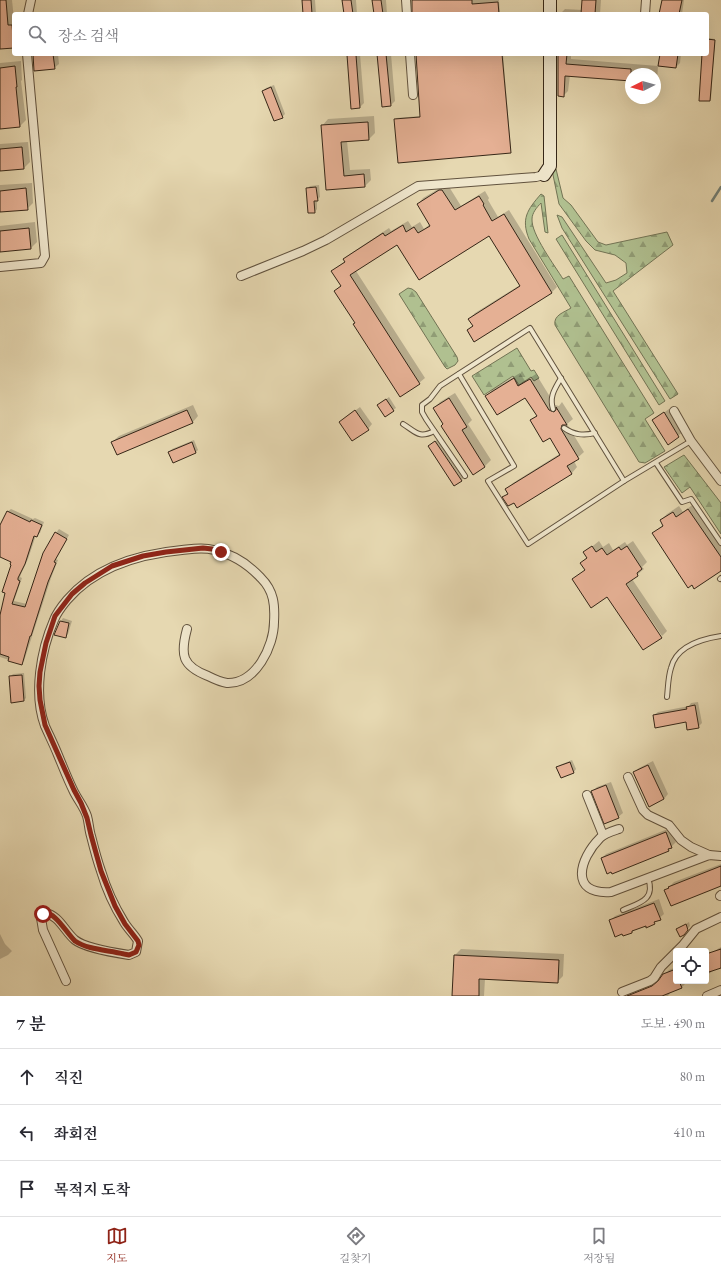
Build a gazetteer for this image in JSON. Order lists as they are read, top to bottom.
{
  "north": "left",
  "page": {
    "search": "장소 검색",
    "heading": ["7 분", "도보 · 490 m"],
    "list": [
      ["직진", "80 m"],
      ["좌회전", "410 m"],
      "목적지 도착"
    ],
    "nav": ["지도", "길찾기", "저장됨"]
  }
}
